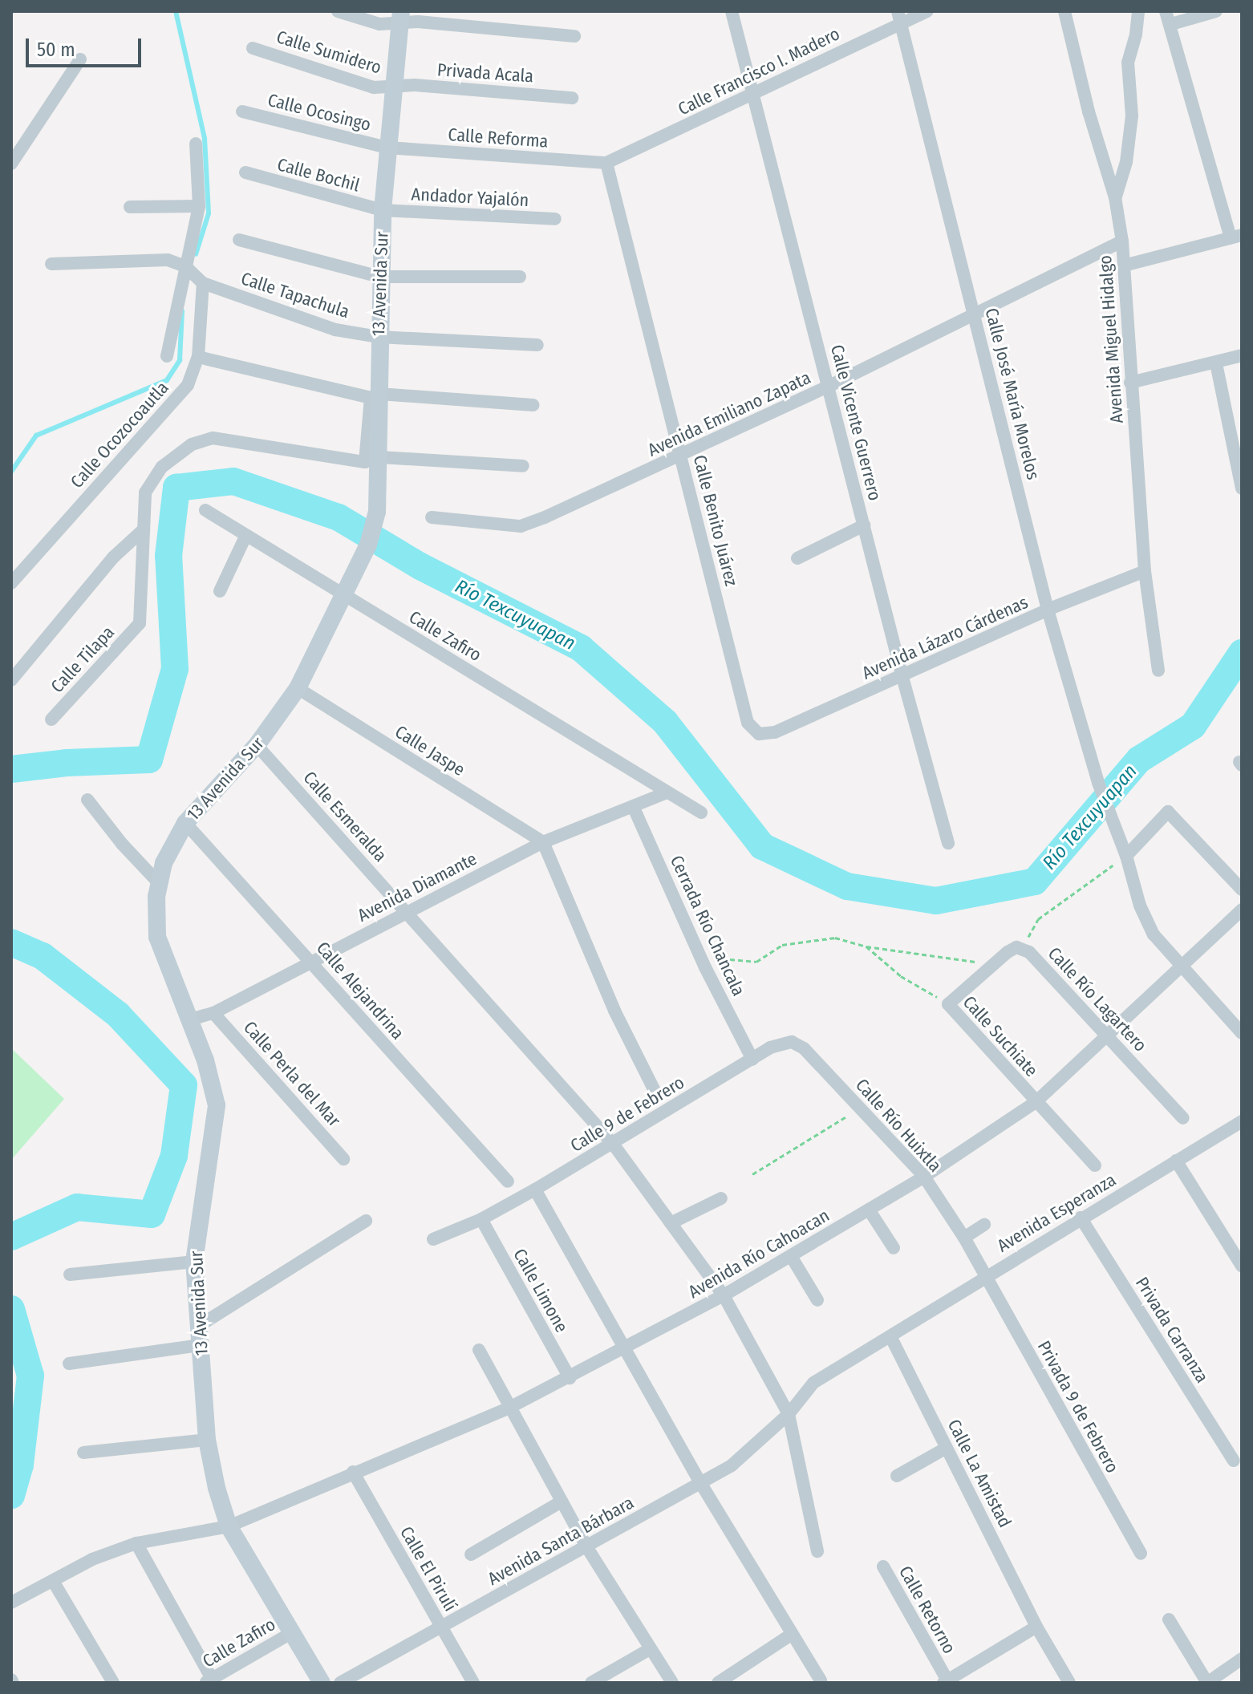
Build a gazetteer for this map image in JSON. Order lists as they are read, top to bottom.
{
  "streets": {
    "street": [
      "Calle Sumidero",
      "Calle Francisco I. Madero",
      "Privada Acala",
      "Calle Ocosingo",
      "Calle Reforma",
      "Calle Bochil",
      "Andador Yajalón",
      "13 Avenida Sur",
      "Calle Tapachula",
      "Avenida Miguel Hidalgo",
      "Calle José María Morelos",
      "Avenida Emiliano Zapata",
      "Calle Vicente Guerrero",
      "Calle Ocozocoautla",
      "Calle Benito Juárez",
      "Calle Zafiro",
      "Avenida Lázaro Cárdenas",
      "Calle Tilapa",
      "Calle Jaspe",
      "Calle Esmeralda",
      "Avenida Diamante",
      "Cerrada Río Chancala",
      "Calle Alejandrina",
      "Calle Río Lagartero",
      "Calle Suchiate",
      "Calle Perla del Mar",
      "Calle 9 de Febrero",
      "Calle Río Huixtla",
      "Avenida Esperanza",
      "Avenida Río Cahoacan",
      "Calle Limone",
      "Privada Carranza",
      "Privada 9 de Febrero",
      "Calle La Amistad",
      "Avenida Santa Bárbara",
      "Calle El Pirulí",
      "Calle Retorno"
    ]
  },
  "crossings": [
    ["Calle Sumidero", "Privada Acala"],
    ["Calle Sumidero", "13 Avenida Sur"],
    ["Calle Francisco I. Madero", "Calle Reforma"],
    ["Calle Francisco I. Madero", "Calle José María Morelos"],
    ["Calle Francisco I. Madero", "Calle Vicente Guerrero"],
    ["Calle Francisco I. Madero", "Calle Benito Juárez"],
    ["Privada Acala", "13 Avenida Sur"],
    ["Calle Ocosingo", "Calle Reforma"],
    ["Calle Ocosingo", "13 Avenida Sur"],
    ["Calle Reforma", "13 Avenida Sur"],
    ["Calle Reforma", "Calle Benito Juárez"],
    ["Calle Bochil", "Andador Yajalón"],
    ["Calle Bochil", "13 Avenida Sur"],
    ["Andador Yajalón", "13 Avenida Sur"],
    ["13 Avenida Sur", "Calle Tapachula"],
    ["13 Avenida Sur", "Calle Zafiro"],
    ["13 Avenida Sur", "Calle Jaspe"],
    ["13 Avenida Sur", "Calle Esmeralda"],
    ["13 Avenida Sur", "Avenida Diamante"],
    ["13 Avenida Sur", "Calle Alejandrina"],
    ["13 Avenida Sur", "Avenida Río Cahoacan"],
    ["Calle Tapachula", "Calle Ocozocoautla"],
    ["Avenida Miguel Hidalgo", "Avenida Emiliano Zapata"],
    ["Avenida Miguel Hidalgo", "Avenida Lázaro Cárdenas"],
    ["Calle José María Morelos", "Avenida Emiliano Zapata"],
    ["Calle José María Morelos", "Avenida Lázaro Cárdenas"],
    ["Calle José María Morelos", "Avenida Río Cahoacan"],
    ["Avenida Emiliano Zapata", "Calle Vicente Guerrero"],
    ["Avenida Emiliano Zapata", "Calle Benito Juárez"],
    ["Calle Vicente Guerrero", "Avenida Lázaro Cárdenas"],
    ["Calle Benito Juárez", "Avenida Lázaro Cárdenas"],
    ["Calle Zafiro", "Avenida Diamante"],
    ["Calle Jaspe", "Avenida Diamante"],
    ["Calle Esmeralda", "Avenida Diamante"],
    ["Calle Esmeralda", "Calle 9 de Febrero"],
    ["Calle Esmeralda", "Avenida Esperanza"],
    ["Calle Esmeralda", "Avenida Río Cahoacan"],
    ["Calle Esmeralda", "Avenida Santa Bárbara"],
    ["Avenida Diamante", "Cerrada Río Chancala"],
    ["Avenida Diamante", "Calle Alejandrina"],
    ["Avenida Diamante", "Calle Perla del Mar"],
    ["Cerrada Río Chancala", "Calle 9 de Febrero"],
    ["Calle Río Lagartero", "Avenida Río Cahoacan"],
    ["Calle Suchiate", "Avenida Río Cahoacan"],
    ["Calle 9 de Febrero", "Calle Río Huixtla"],
    ["Calle 9 de Febrero", "Calle Limone"],
    ["Calle Río Huixtla", "Avenida Esperanza"],
    ["Calle Río Huixtla", "Avenida Río Cahoacan"],
    ["Calle Río Huixtla", "Privada 9 de Febrero"],
    ["Avenida Esperanza", "Privada Carranza"],
    ["Avenida Esperanza", "Privada 9 de Febrero"],
    ["Avenida Esperanza", "Calle La Amistad"],
    ["Avenida Esperanza", "Avenida Santa Bárbara"],
    ["Avenida Río Cahoacan", "Calle Limone"],
    ["Avenida Río Cahoacan", "Calle El Pirulí"],
    ["Calle La Amistad", "Calle Retorno"],
    ["Avenida Santa Bárbara", "Calle El Pirulí"]
  ],
  "water": ["Río Texcuyuapan"],
  "scale_bar": "50 m"
}
